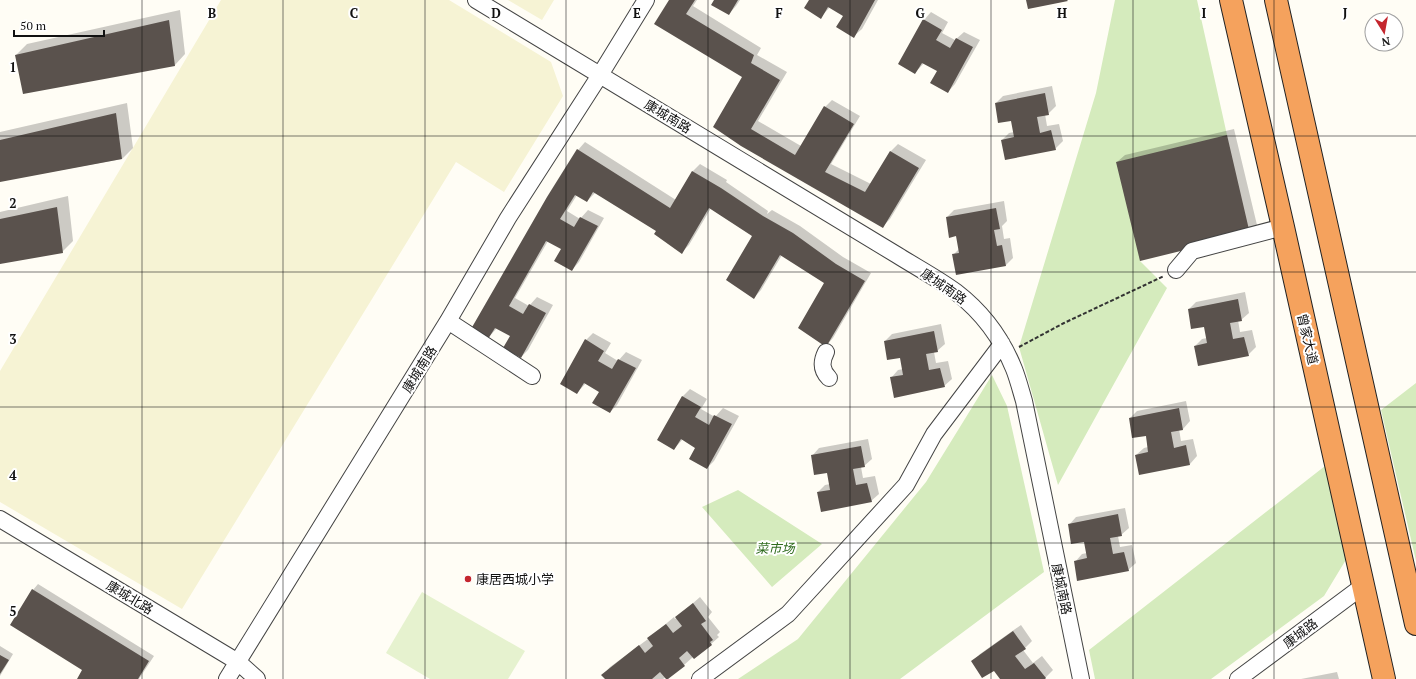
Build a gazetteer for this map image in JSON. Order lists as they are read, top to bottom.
{
  "streets": {
    "highway": ["曾家大道"],
    "street": ["康城南路", "康城北路", "康城路"]
  },
  "crossings": [
    ["康城南路", "康城北路"],
    ["曾家大道", "康城路"]
  ],
  "parks": ["菜市场"],
  "places": ["康居西城小学"],
  "scale_bar": "50 m",
  "north": "bottom",
  "grid": {
    "columns": [
      "B",
      "C",
      "D",
      "E",
      "F",
      "G",
      "H",
      "I",
      "J"
    ],
    "rows": [
      "1",
      "2",
      "3",
      "4",
      "5"
    ]
  }
}
